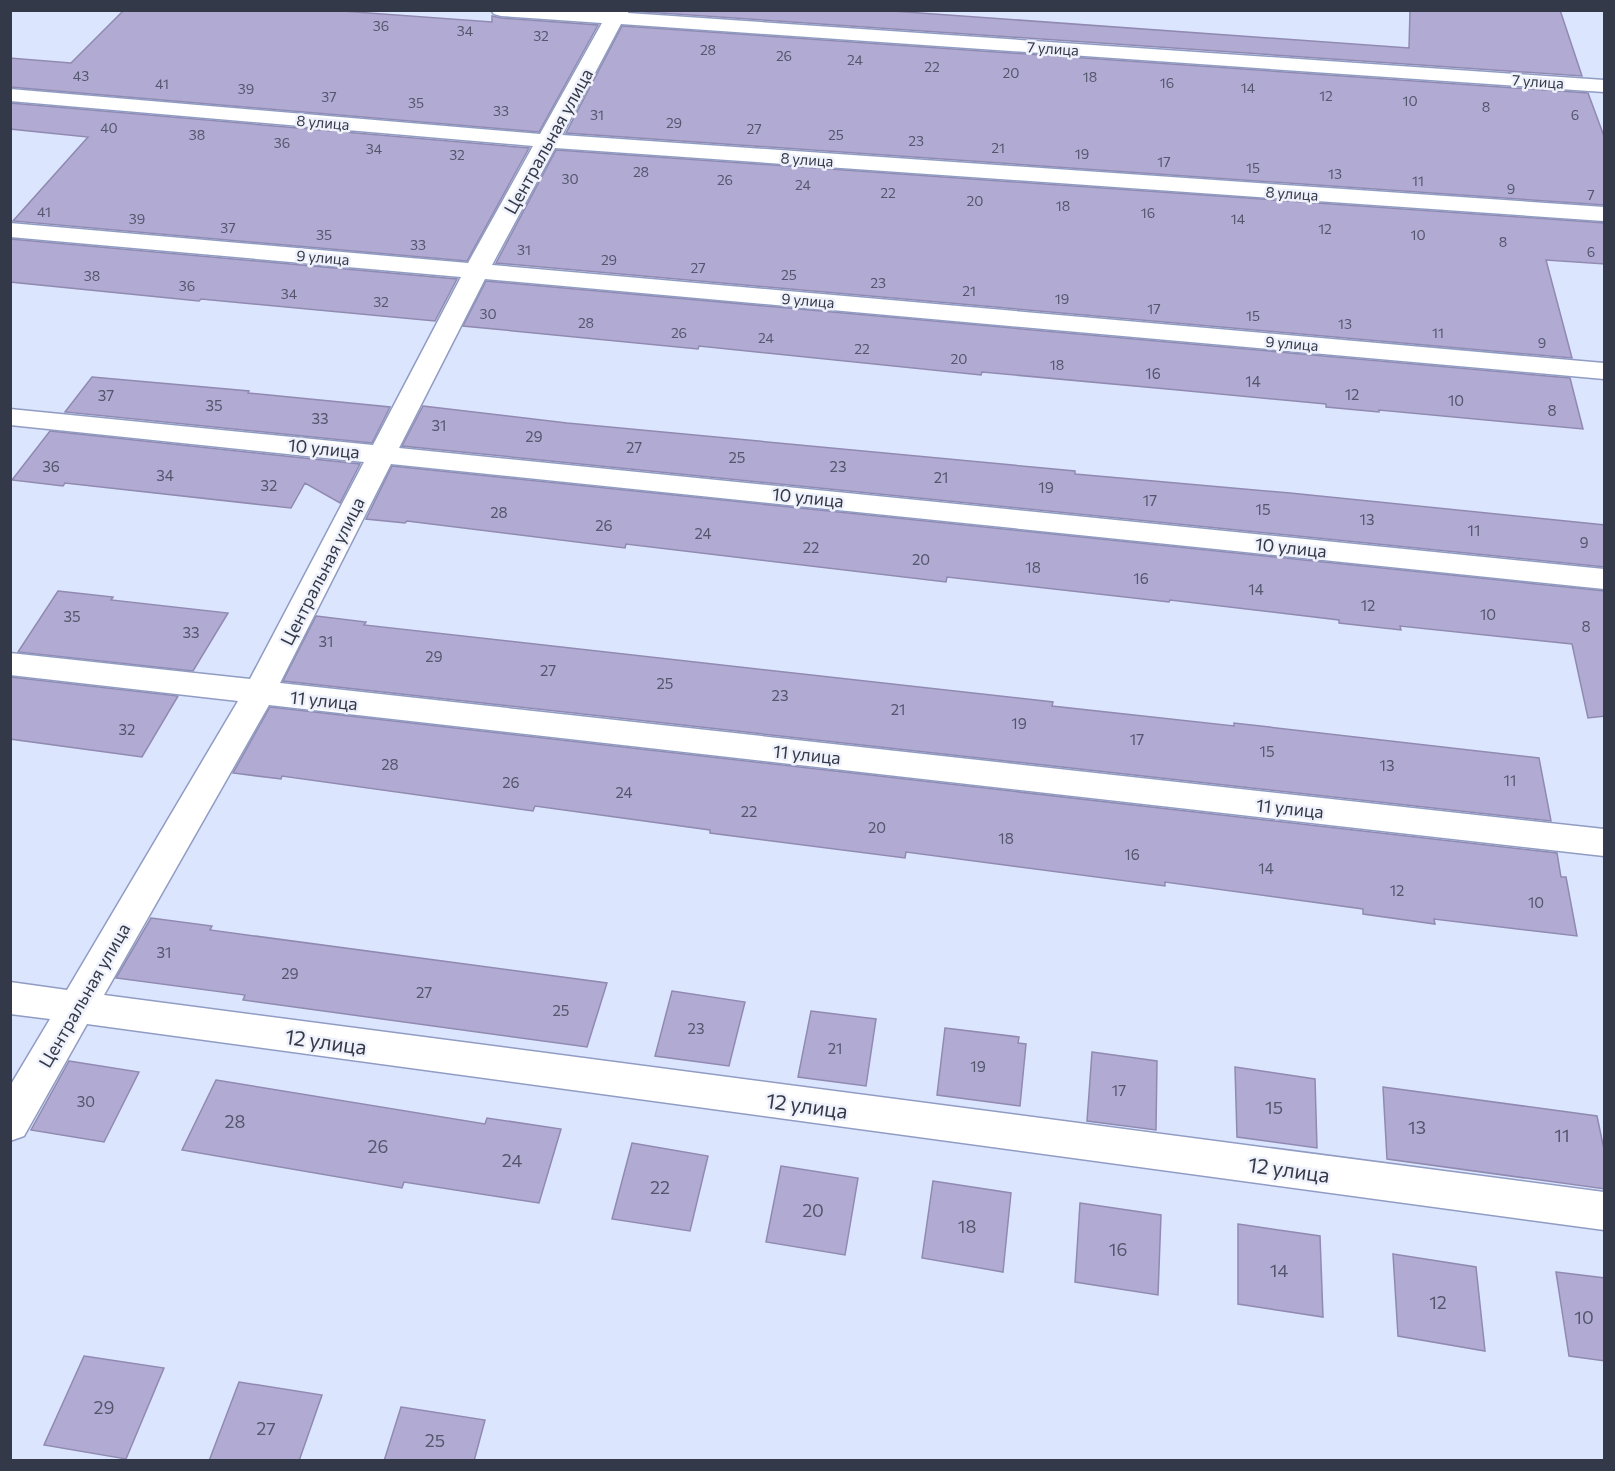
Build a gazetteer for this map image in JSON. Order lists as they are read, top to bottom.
{
  "streets": {
    "street": [
      "7 улица",
      "8 улица",
      "Центральная улица",
      "9 улица",
      "10 улица",
      "11 улица",
      "12 улица"
    ]
  },
  "crossings": [
    ["7 улица", "Центральная улица"],
    ["8 улица", "Центральная улица"],
    ["Центральная улица", "9 улица"],
    ["Центральная улица", "10 улица"],
    ["Центральная улица", "11 улица"],
    ["Центральная улица", "12 улица"]
  ],
  "house_numbers": [
    "36",
    "34",
    "32",
    "28",
    "26",
    "24",
    "22",
    "20",
    "43",
    "18",
    "16",
    "41",
    "14",
    "39",
    "12",
    "37",
    "10",
    "35",
    "8",
    "33",
    "31",
    "6",
    "29",
    "40",
    "27",
    "38",
    "25",
    "23",
    "36",
    "21",
    "34",
    "19",
    "32",
    "17",
    "15",
    "28",
    "13",
    "30",
    "26",
    "11",
    "24",
    "9",
    "22",
    "7",
    "20",
    "18",
    "41",
    "16",
    "39",
    "14",
    "37",
    "12",
    "35",
    "10",
    "8",
    "33",
    "31",
    "6",
    "29",
    "27",
    "25",
    "38",
    "23",
    "36",
    "21",
    "34",
    "19",
    "32",
    "17",
    "30",
    "15",
    "28",
    "13",
    "26",
    "11",
    "24",
    "9",
    "22",
    "20",
    "18",
    "16",
    "14",
    "12",
    "37",
    "10",
    "35",
    "8",
    "33",
    "31",
    "29",
    "27",
    "25",
    "36",
    "23",
    "34",
    "21",
    "32",
    "19",
    "17",
    "15",
    "28",
    "13",
    "26",
    "11",
    "24",
    "9",
    "22",
    "20",
    "18",
    "16",
    "14",
    "12",
    "10",
    "35",
    "8",
    "33",
    "31",
    "29",
    "27",
    "25",
    "23",
    "21",
    "19",
    "32",
    "17",
    "15",
    "28",
    "13",
    "11",
    "26",
    "24",
    "22",
    "20",
    "18",
    "16",
    "14",
    "12",
    "10",
    "31",
    "29",
    "27",
    "25",
    "23",
    "21",
    "19",
    "17",
    "30",
    "15",
    "28",
    "13",
    "11",
    "26",
    "24",
    "22",
    "20",
    "18",
    "16",
    "14",
    "12",
    "10",
    "29",
    "27",
    "25"
  ]
}
